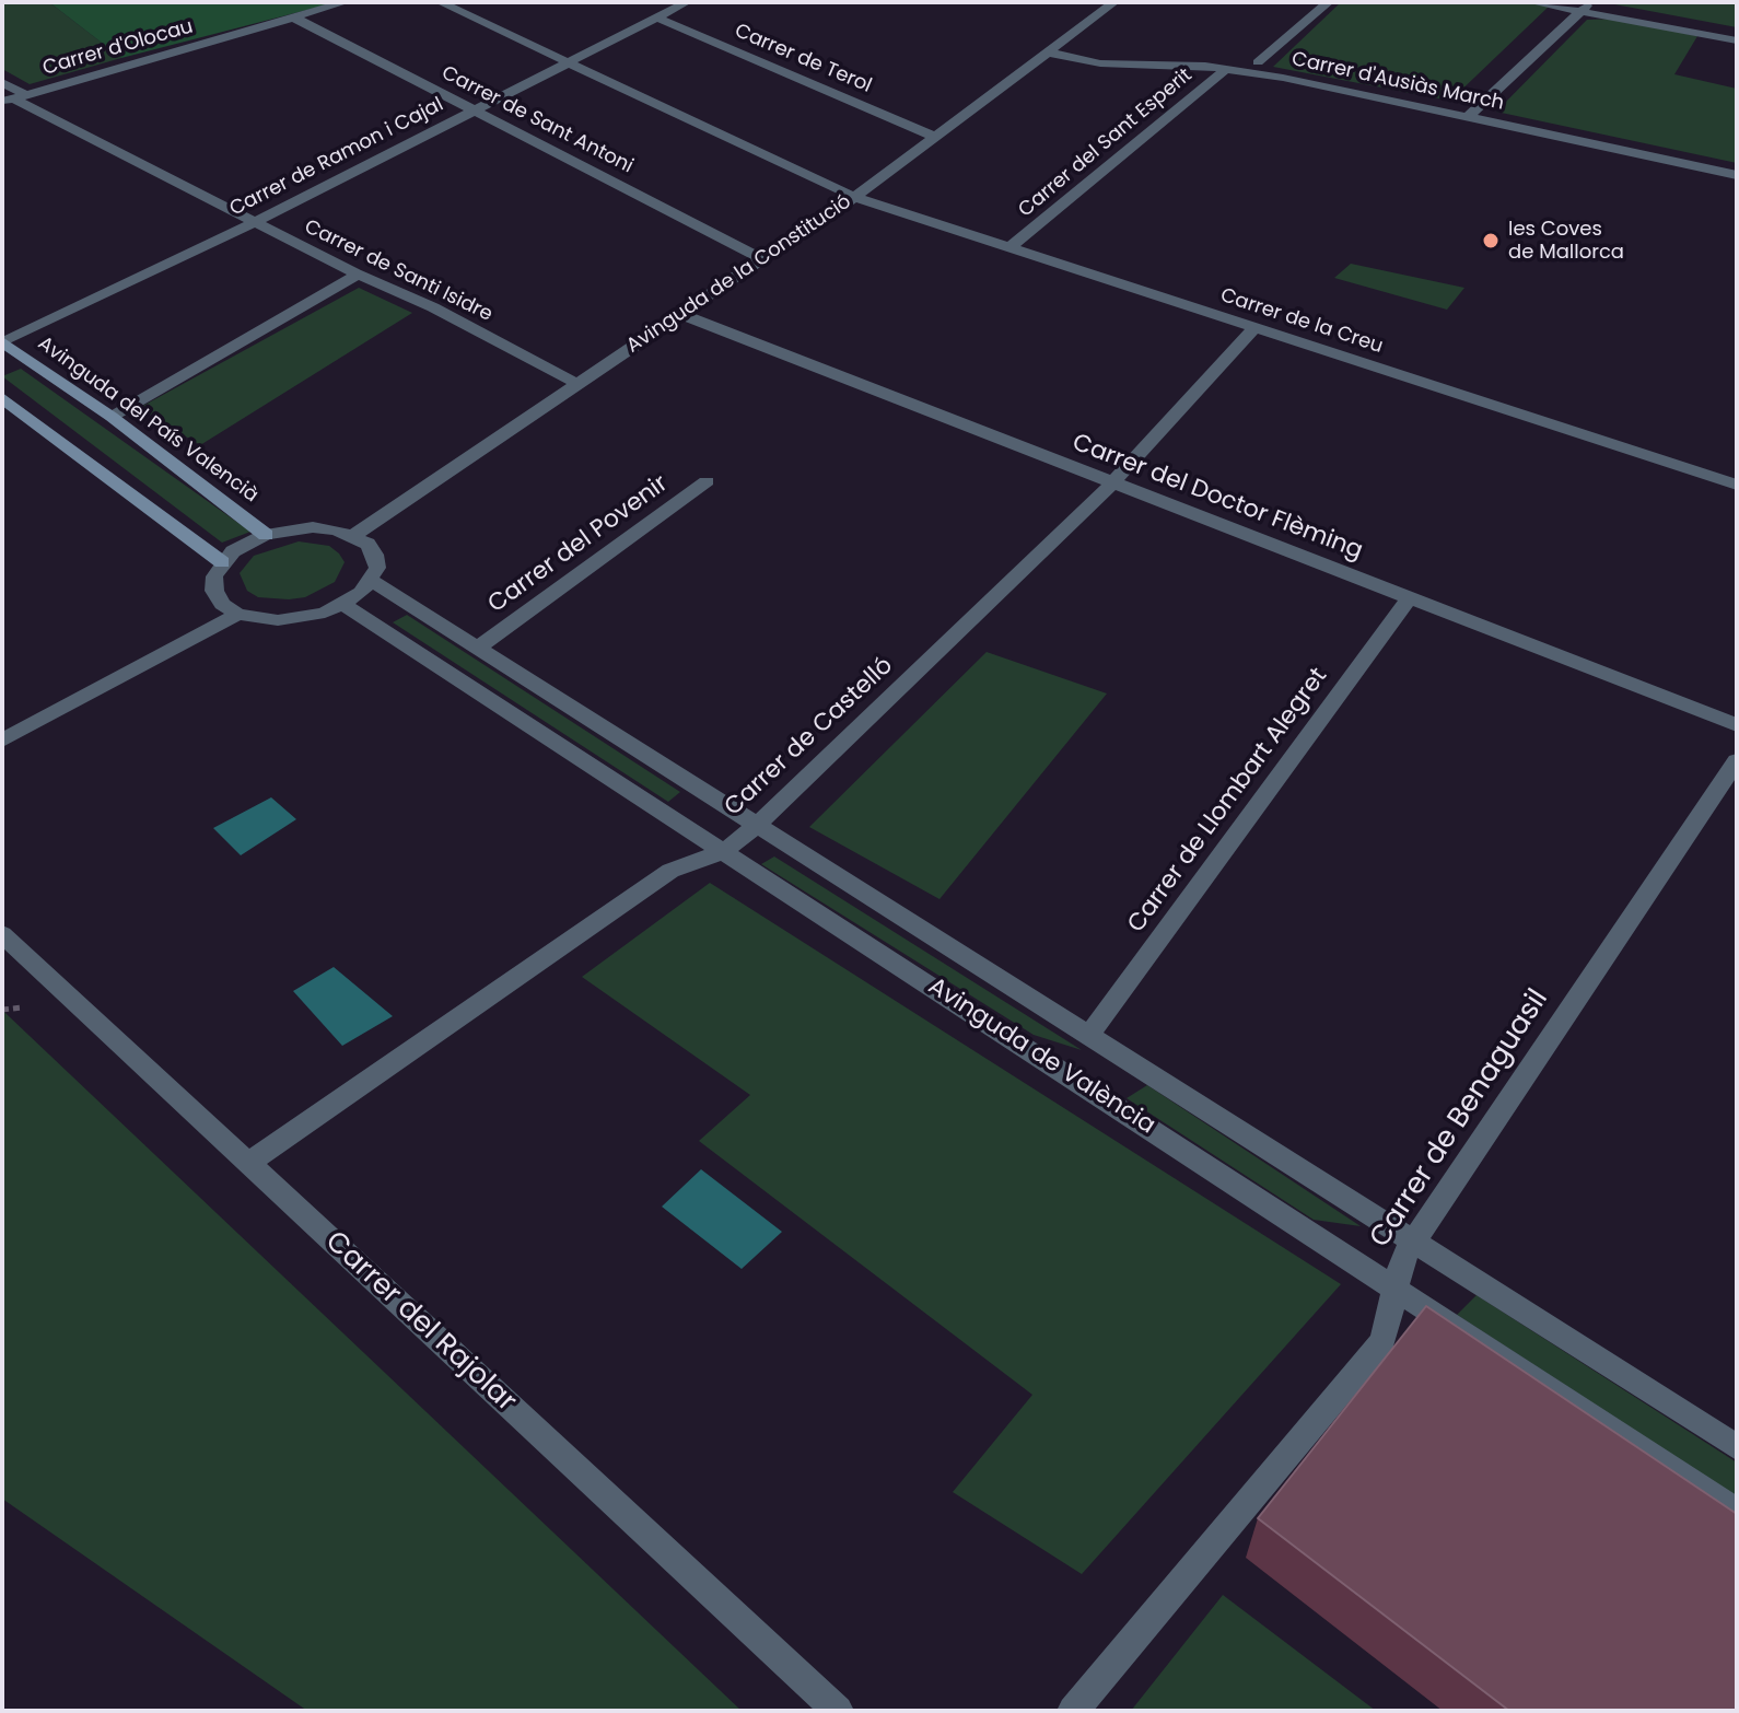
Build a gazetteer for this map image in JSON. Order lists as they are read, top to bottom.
{
  "streets": {
    "street": [
      "Carrer d'Olocau",
      "Carrer de Terol",
      "Carrer d'Ausiàs March",
      "Carrer de Sant Antoni",
      "Carrer del Sant Esperit",
      "Carrer de Ramon i Cajal",
      "Carrer de Santi Isidre",
      "Avinguda de la Constitució",
      "Carrer de la Creu",
      "Avinguda del País Valencià",
      "Carrer del Doctor Flèming",
      "Carrer del Povenir",
      "Carrer de Castelló",
      "Carrer de Llombart Alegret",
      "Avinguda de València",
      "Carrer de Benaguasil",
      "Carrer del Rajolar"
    ]
  },
  "crossings": [
    ["Carrer d'Olocau", "Carrer de Sant Antoni"],
    ["Carrer d'Olocau", "Carrer de Santi Isidre"],
    ["Carrer de Terol", "Carrer de Ramon i Cajal"],
    ["Carrer de Terol", "Avinguda de la Constitució"],
    ["Carrer d'Ausiàs March", "Carrer del Sant Esperit"],
    ["Carrer d'Ausiàs March", "Avinguda de la Constitució"],
    ["Carrer de Sant Antoni", "Carrer de Ramon i Cajal"],
    ["Carrer de Sant Antoni", "Avinguda de la Constitució"],
    ["Carrer del Sant Esperit", "Carrer de la Creu"],
    ["Carrer de Ramon i Cajal", "Carrer de Santi Isidre"],
    ["Carrer de Ramon i Cajal", "Carrer de la Creu"],
    ["Carrer de Ramon i Cajal", "Avinguda del País Valencià"],
    ["Carrer de Santi Isidre", "Avinguda de la Constitució"],
    ["Avinguda de la Constitució", "Carrer de la Creu"],
    ["Avinguda de la Constitució", "Carrer del Doctor Flèming"],
    ["Carrer de la Creu", "Carrer de Castelló"],
    ["Carrer del Doctor Flèming", "Carrer de Castelló"],
    ["Carrer del Doctor Flèming", "Carrer de Llombart Alegret"],
    ["Carrer del Povenir", "Avinguda de València"],
    ["Carrer de Castelló", "Avinguda de València"],
    ["Carrer de Castelló", "Carrer del Rajolar"],
    ["Carrer de Llombart Alegret", "Avinguda de València"],
    ["Avinguda de València", "Carrer de Benaguasil"]
  ],
  "places": ["les Coves de Mallorca"]
}
